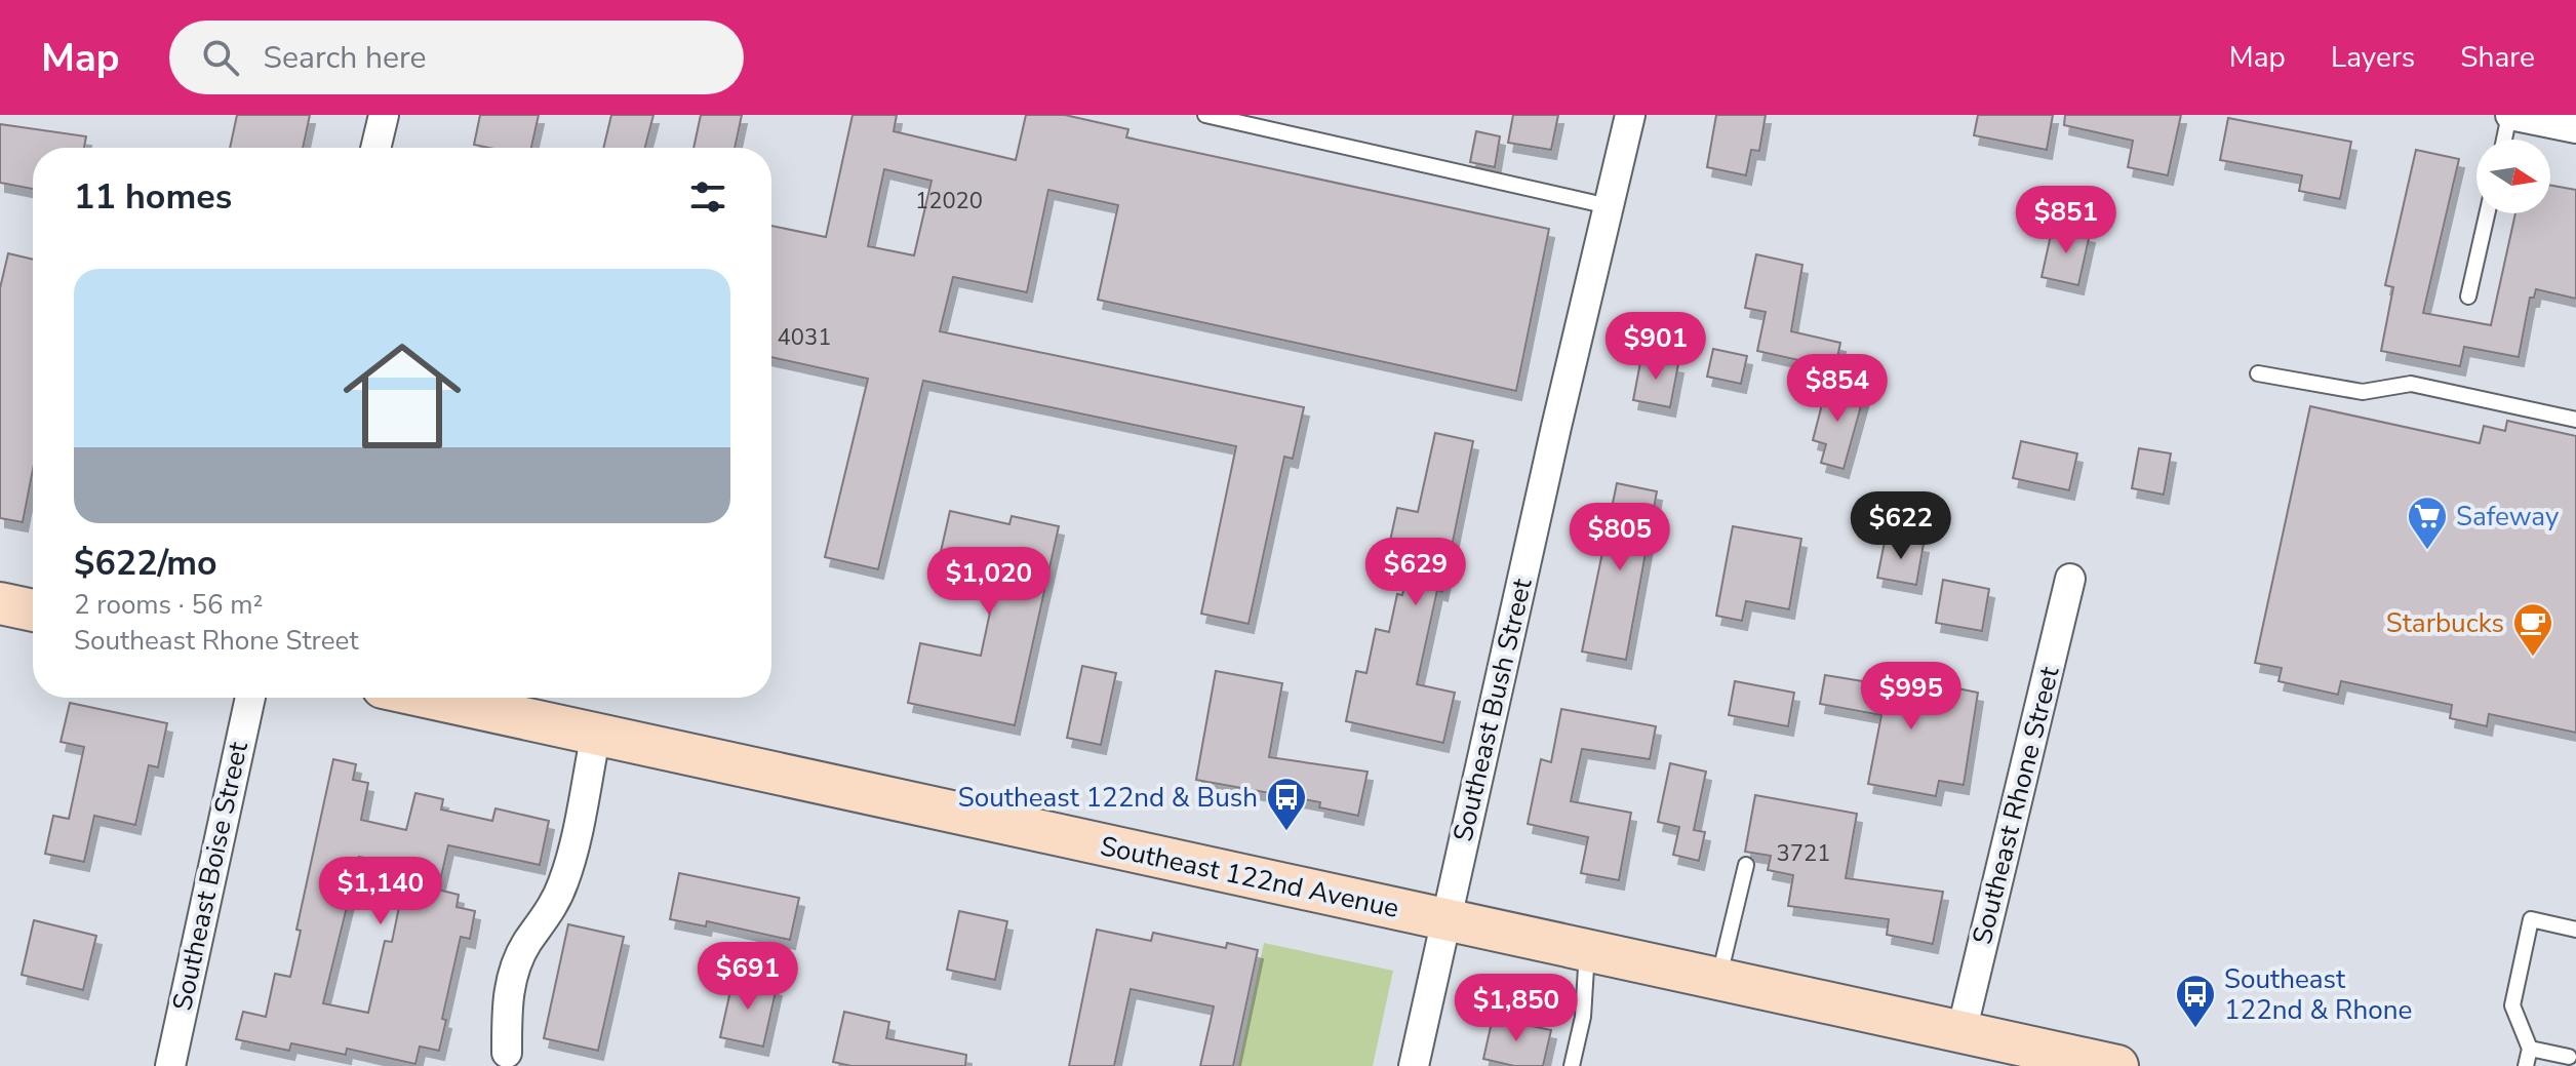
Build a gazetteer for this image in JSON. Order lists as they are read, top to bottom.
{
  "streets": {
    "main road": ["Southeast 122nd Avenue"],
    "street": ["Southeast Bush Street", "Southeast Rhone Street", "Southeast Boise Street"]
  },
  "crossings": [
    ["Southeast Bush Street", "Southeast 122nd Avenue"],
    ["Southeast Rhone Street", "Southeast 122nd Avenue"]
  ],
  "places": {
    "supermarket": ["Safeway"],
    "cafe": ["Starbucks"],
    "bus stop": ["Southeast 122nd & Bush", "Southeast 122nd & Rhone"]
  },
  "house_numbers": ["12020", "4031", "3721"],
  "north": "right",
  "page": {
    "header": "Map",
    "search": "Search here",
    "nav": ["Map", "Layers", "Share"],
    "heading": "11 homes",
    "price": [
      "$851",
      "$901",
      "$854",
      "$622",
      "$805",
      "$629",
      "$1,020",
      "$995",
      "$1,140",
      "$691",
      "$1,850"
    ],
    "list": [
      {
        "name": "$622/mo",
        "note": "2 rooms · 56 m² · Southeast Rhone Street"
      }
    ]
  }
}
